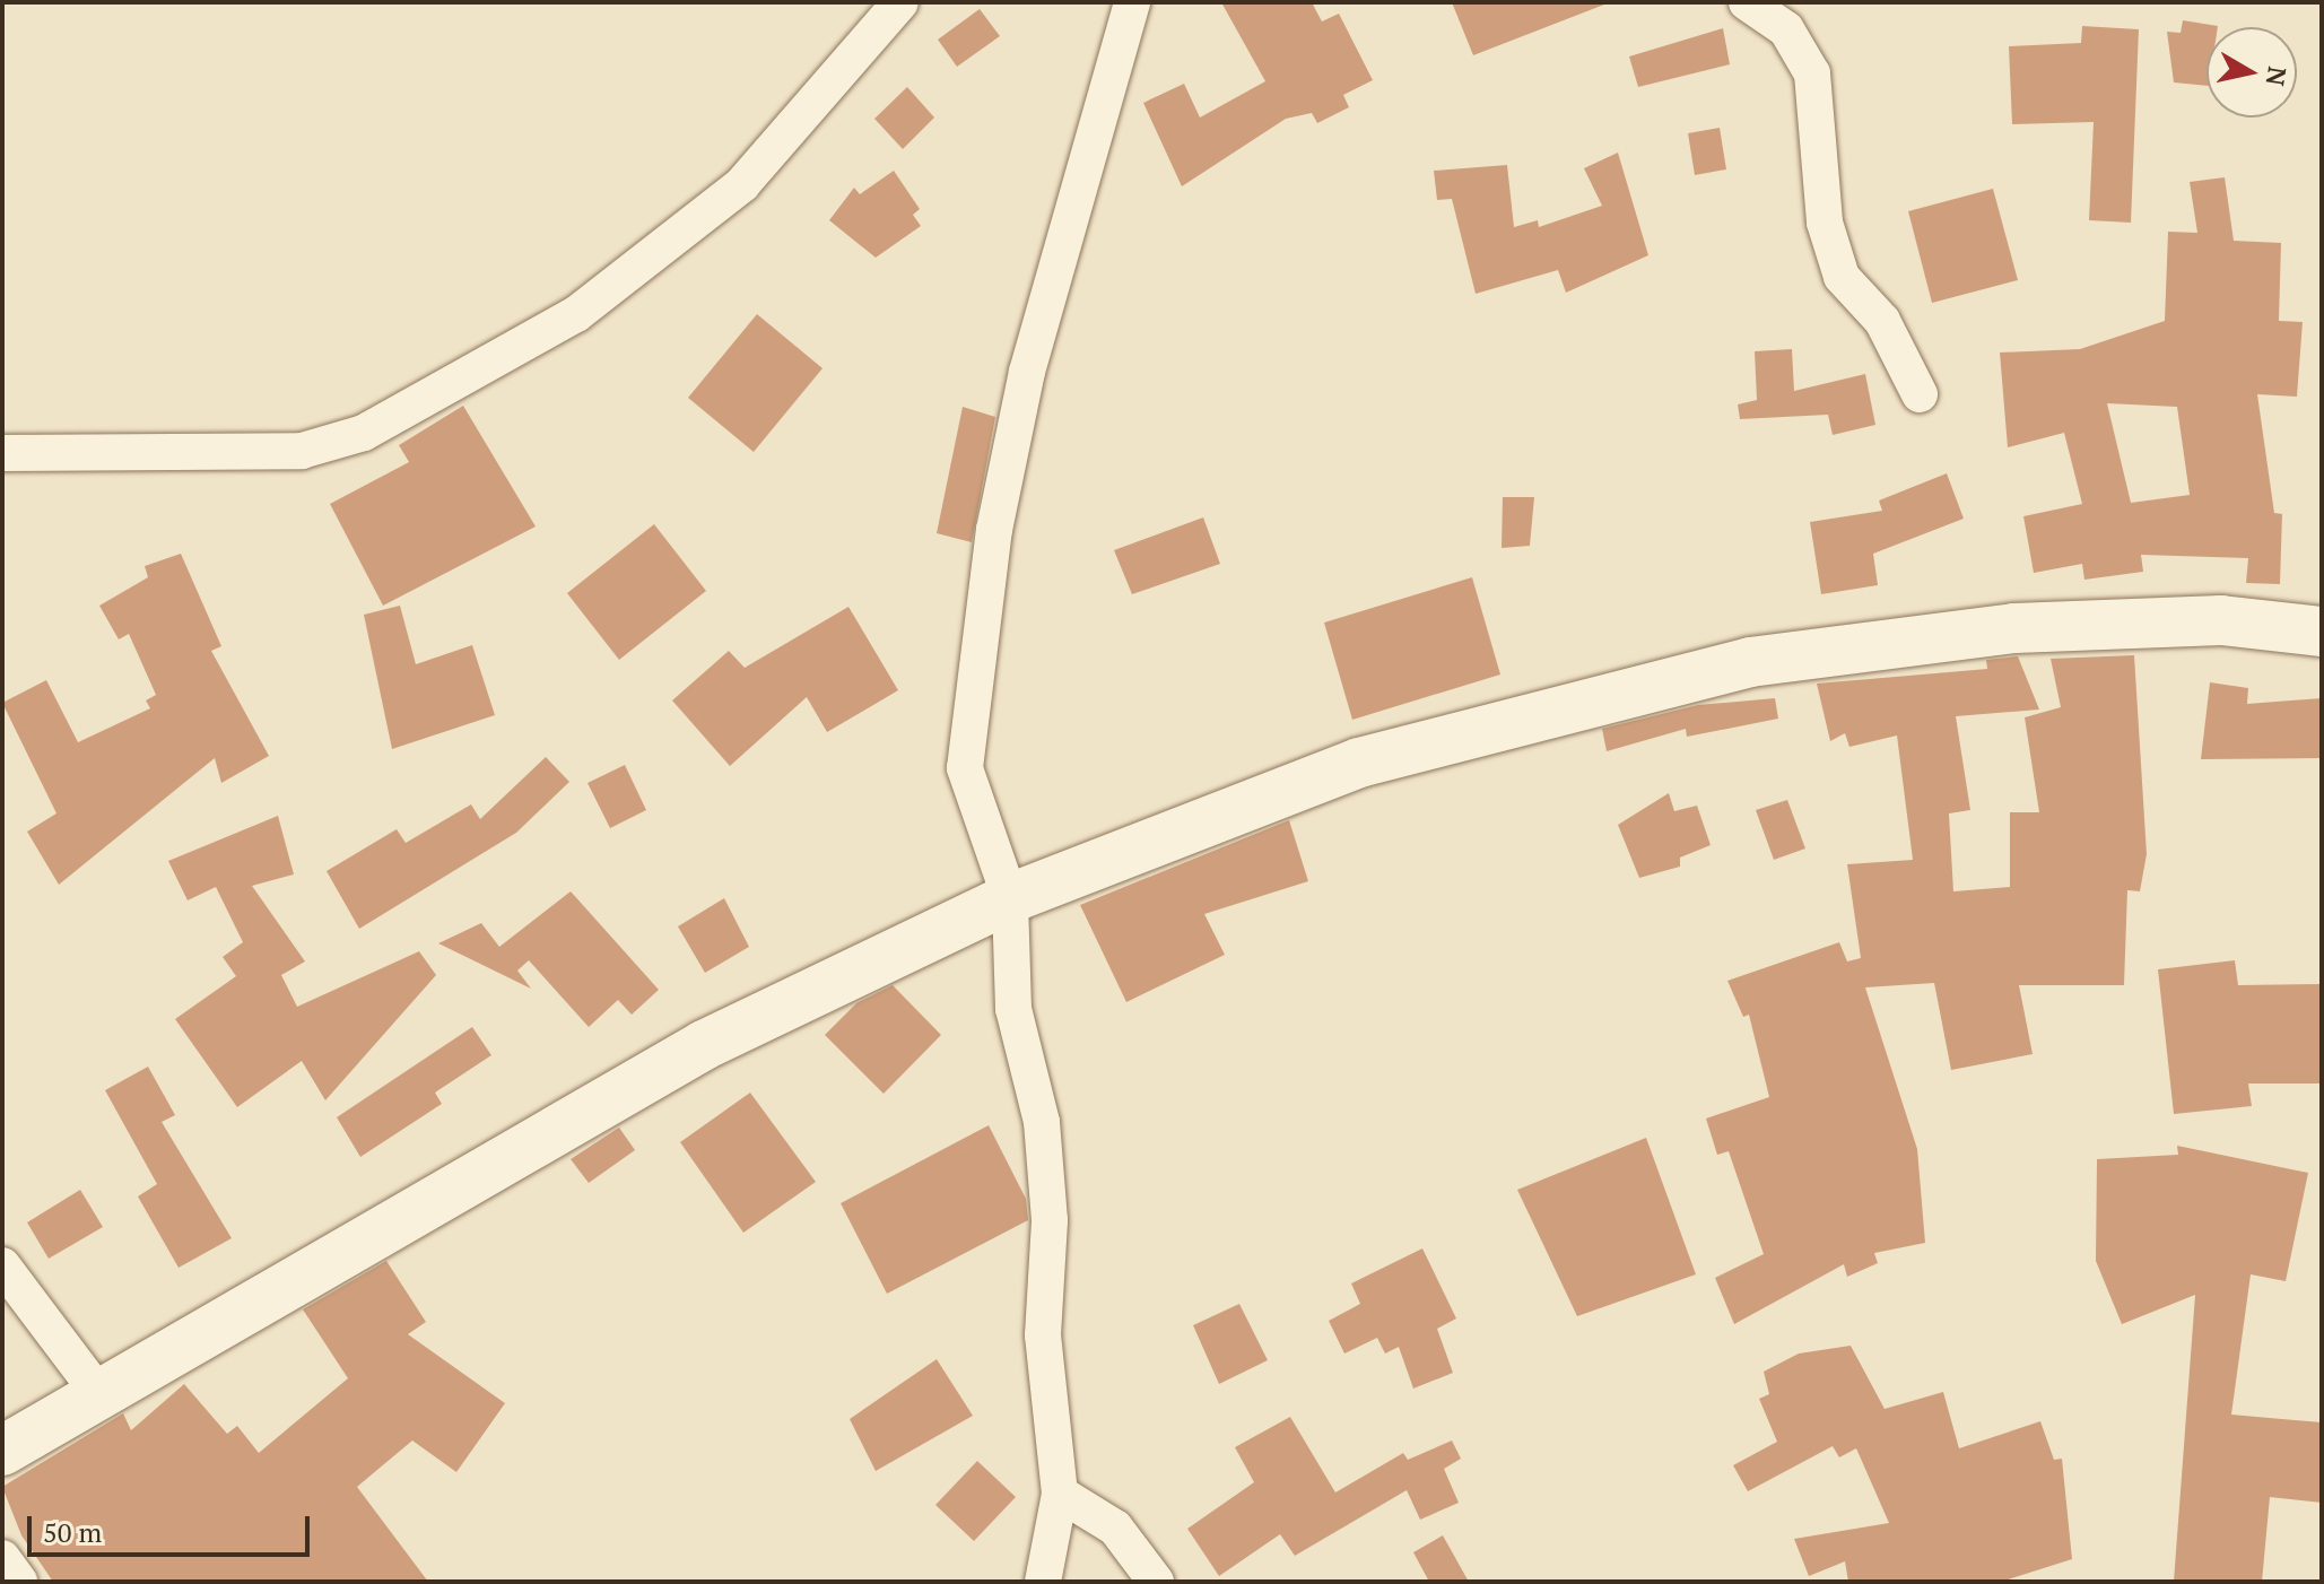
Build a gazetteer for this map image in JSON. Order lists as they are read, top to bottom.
{
  "scale_bar": "50 m",
  "north": "right"
}
